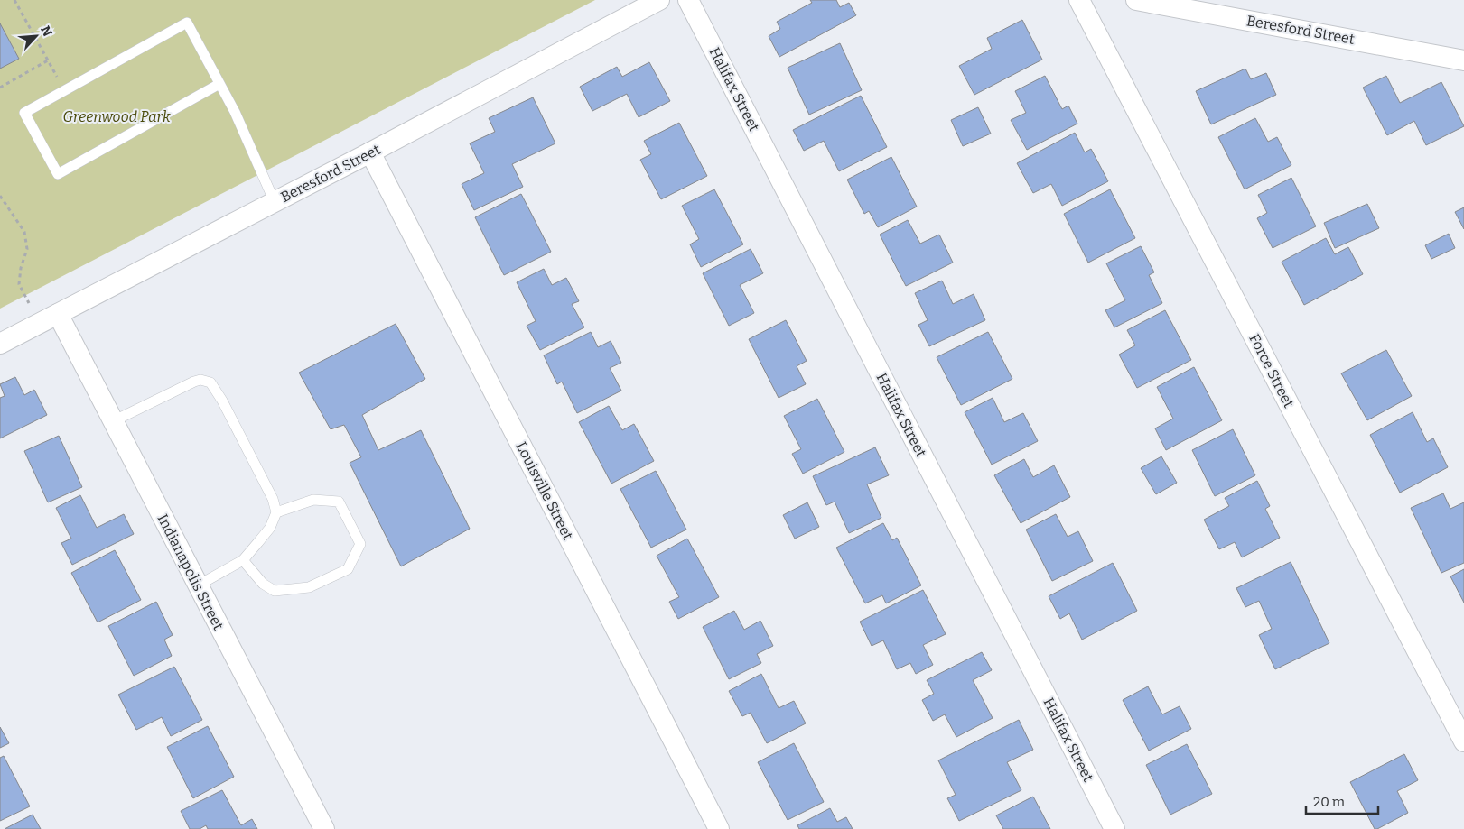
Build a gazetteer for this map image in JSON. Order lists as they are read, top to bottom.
{
  "streets": {
    "street": [
      "Beresford Street",
      "Halifax Street",
      "Force Street",
      "Louisville Street",
      "Indianapolis Street"
    ]
  },
  "crossings": [
    ["Beresford Street", "Louisville Street"],
    ["Beresford Street", "Indianapolis Street"]
  ],
  "parks": ["Greenwood Park"],
  "scale_bar": "20 m",
  "north": "top right"
}
